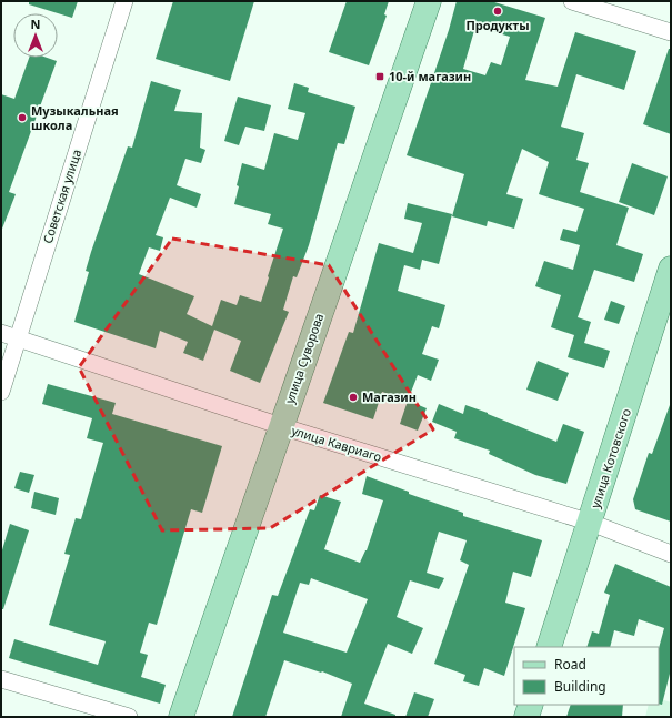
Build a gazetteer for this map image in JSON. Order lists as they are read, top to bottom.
{
  "streets": {
    "main road": ["улица Суворова", "улица Котовского"],
    "street": ["Советская улица", "улица Кавриаго"]
  },
  "crossings": [
    ["Советская улица", "улица Кавриаго"],
    ["улица Суворова", "улица Кавриаго"],
    ["улица Кавриаго", "улица Котовского"]
  ],
  "places": {
    "other": ["Продукты", "Музыкальная школа", "Магазин"],
    "transit": ["10-й магазин"]
  },
  "legend": ["Road", "Building"],
  "north": "top"
}
